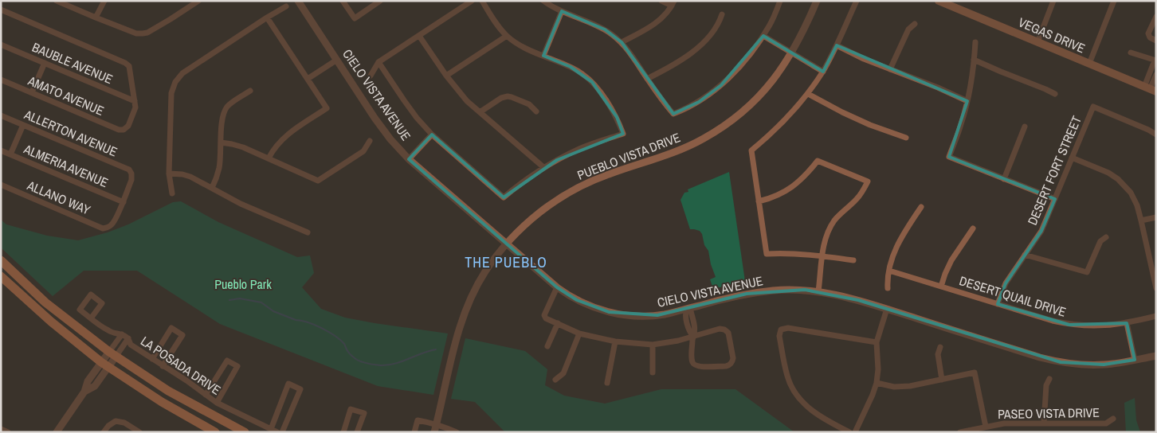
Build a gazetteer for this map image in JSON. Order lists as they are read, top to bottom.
{
  "streets": {
    "main road": ["VEGAS DRIVE"],
    "street": [
      "BAUBLE AVENUE",
      "CIELO VISTA AVENUE",
      "AMATO AVENUE",
      "ALLERTON AVENUE",
      "PUEBLO VISTA DRIVE",
      "ALMERIA AVENUE",
      "DESERT FORT STREET",
      "ALLANO WAY",
      "DESERT QUAIL DRIVE",
      "LA POSADA DRIVE",
      "PASEO VISTA DRIVE"
    ]
  },
  "crossings": [
    ["BAUBLE AVENUE", "AMATO AVENUE"],
    ["CIELO VISTA AVENUE", "PUEBLO VISTA DRIVE"],
    ["ALLERTON AVENUE", "ALMERIA AVENUE"],
    ["ALLERTON AVENUE", "ALLANO WAY"],
    ["ALMERIA AVENUE", "ALLANO WAY"],
    ["DESERT FORT STREET", "DESERT QUAIL DRIVE"]
  ],
  "districts": ["THE PUEBLO"],
  "parks": ["Pueblo Park"]
}
